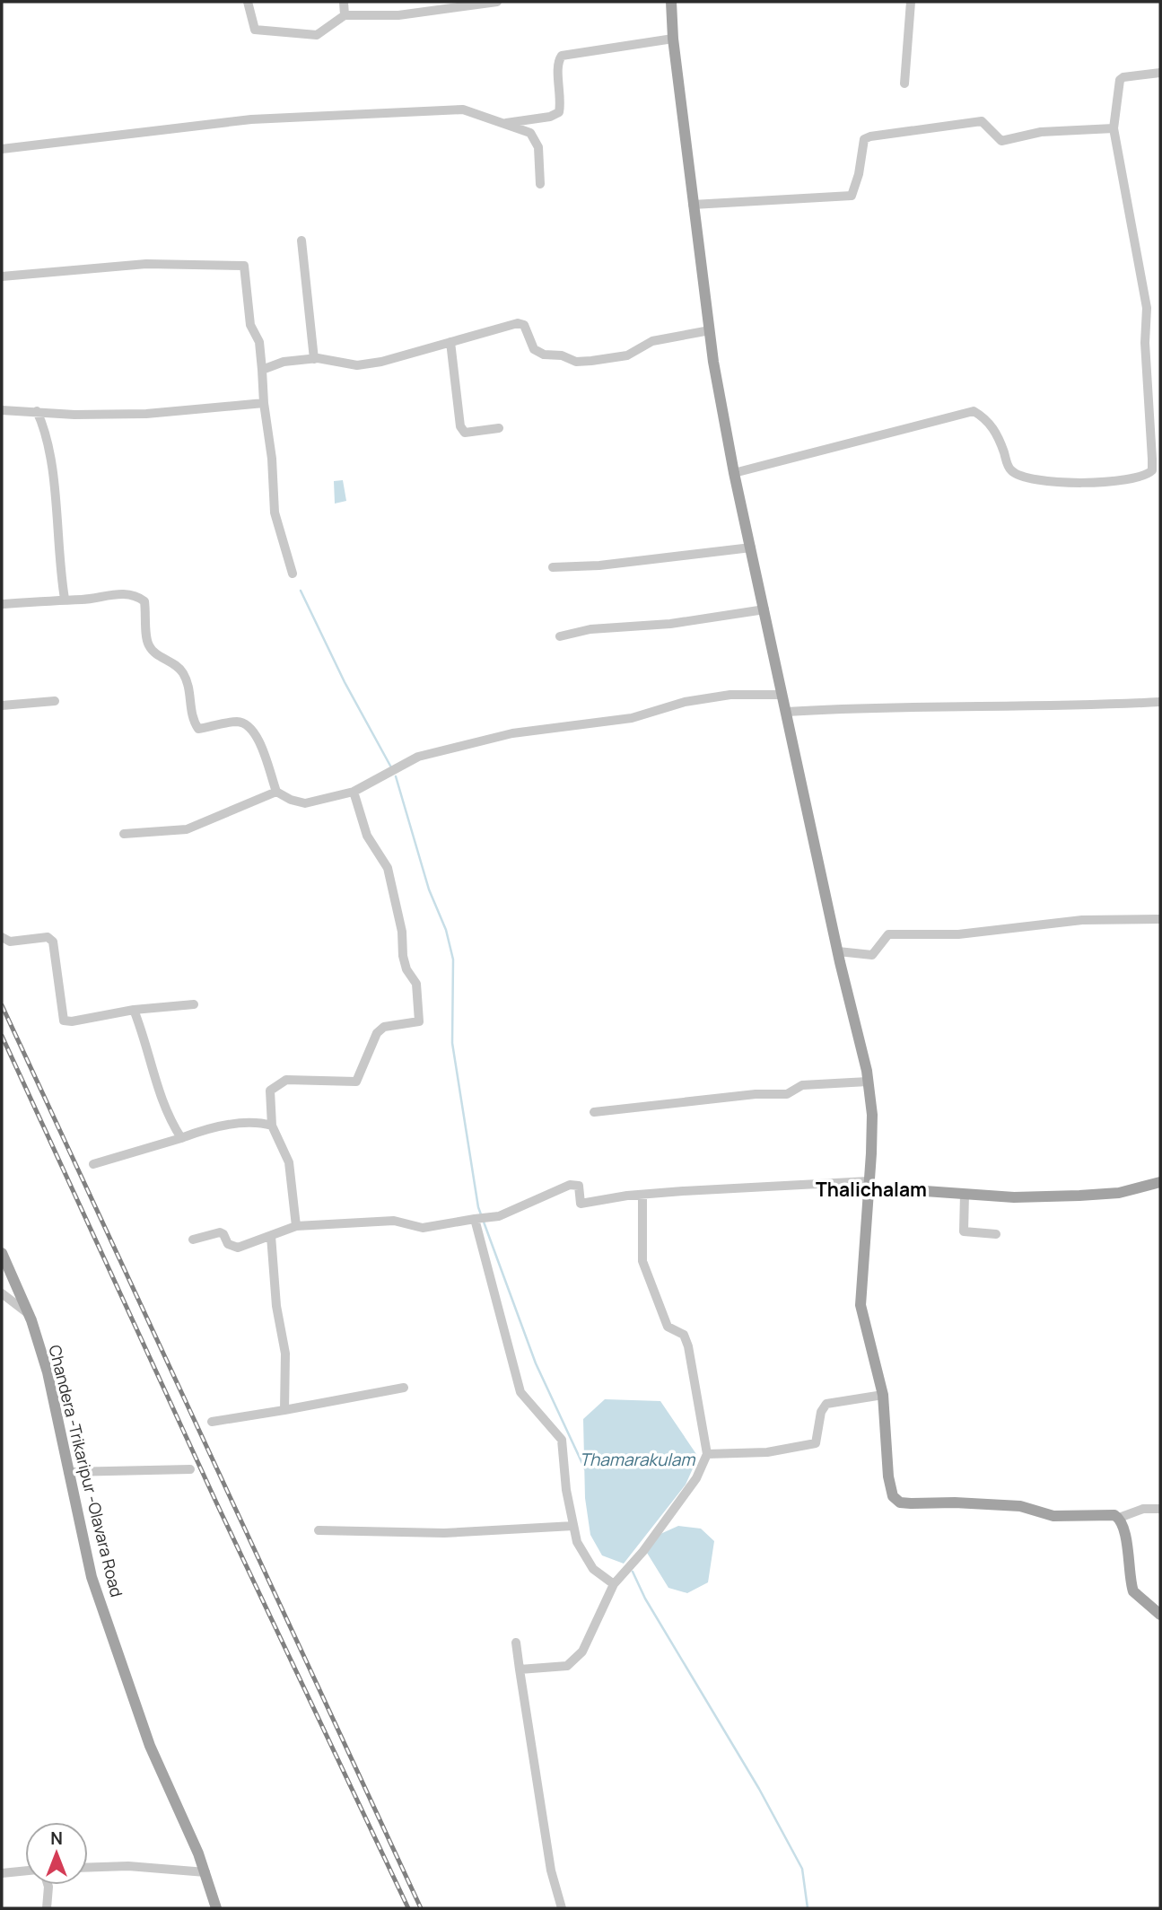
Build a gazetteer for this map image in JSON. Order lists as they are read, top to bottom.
{
  "streets": {
    "main road": ["Chandera -Trikaripur -Olavara Road"]
  },
  "districts": ["Thalichalam"],
  "water": ["Thamarakulam"],
  "north": "top"
}
